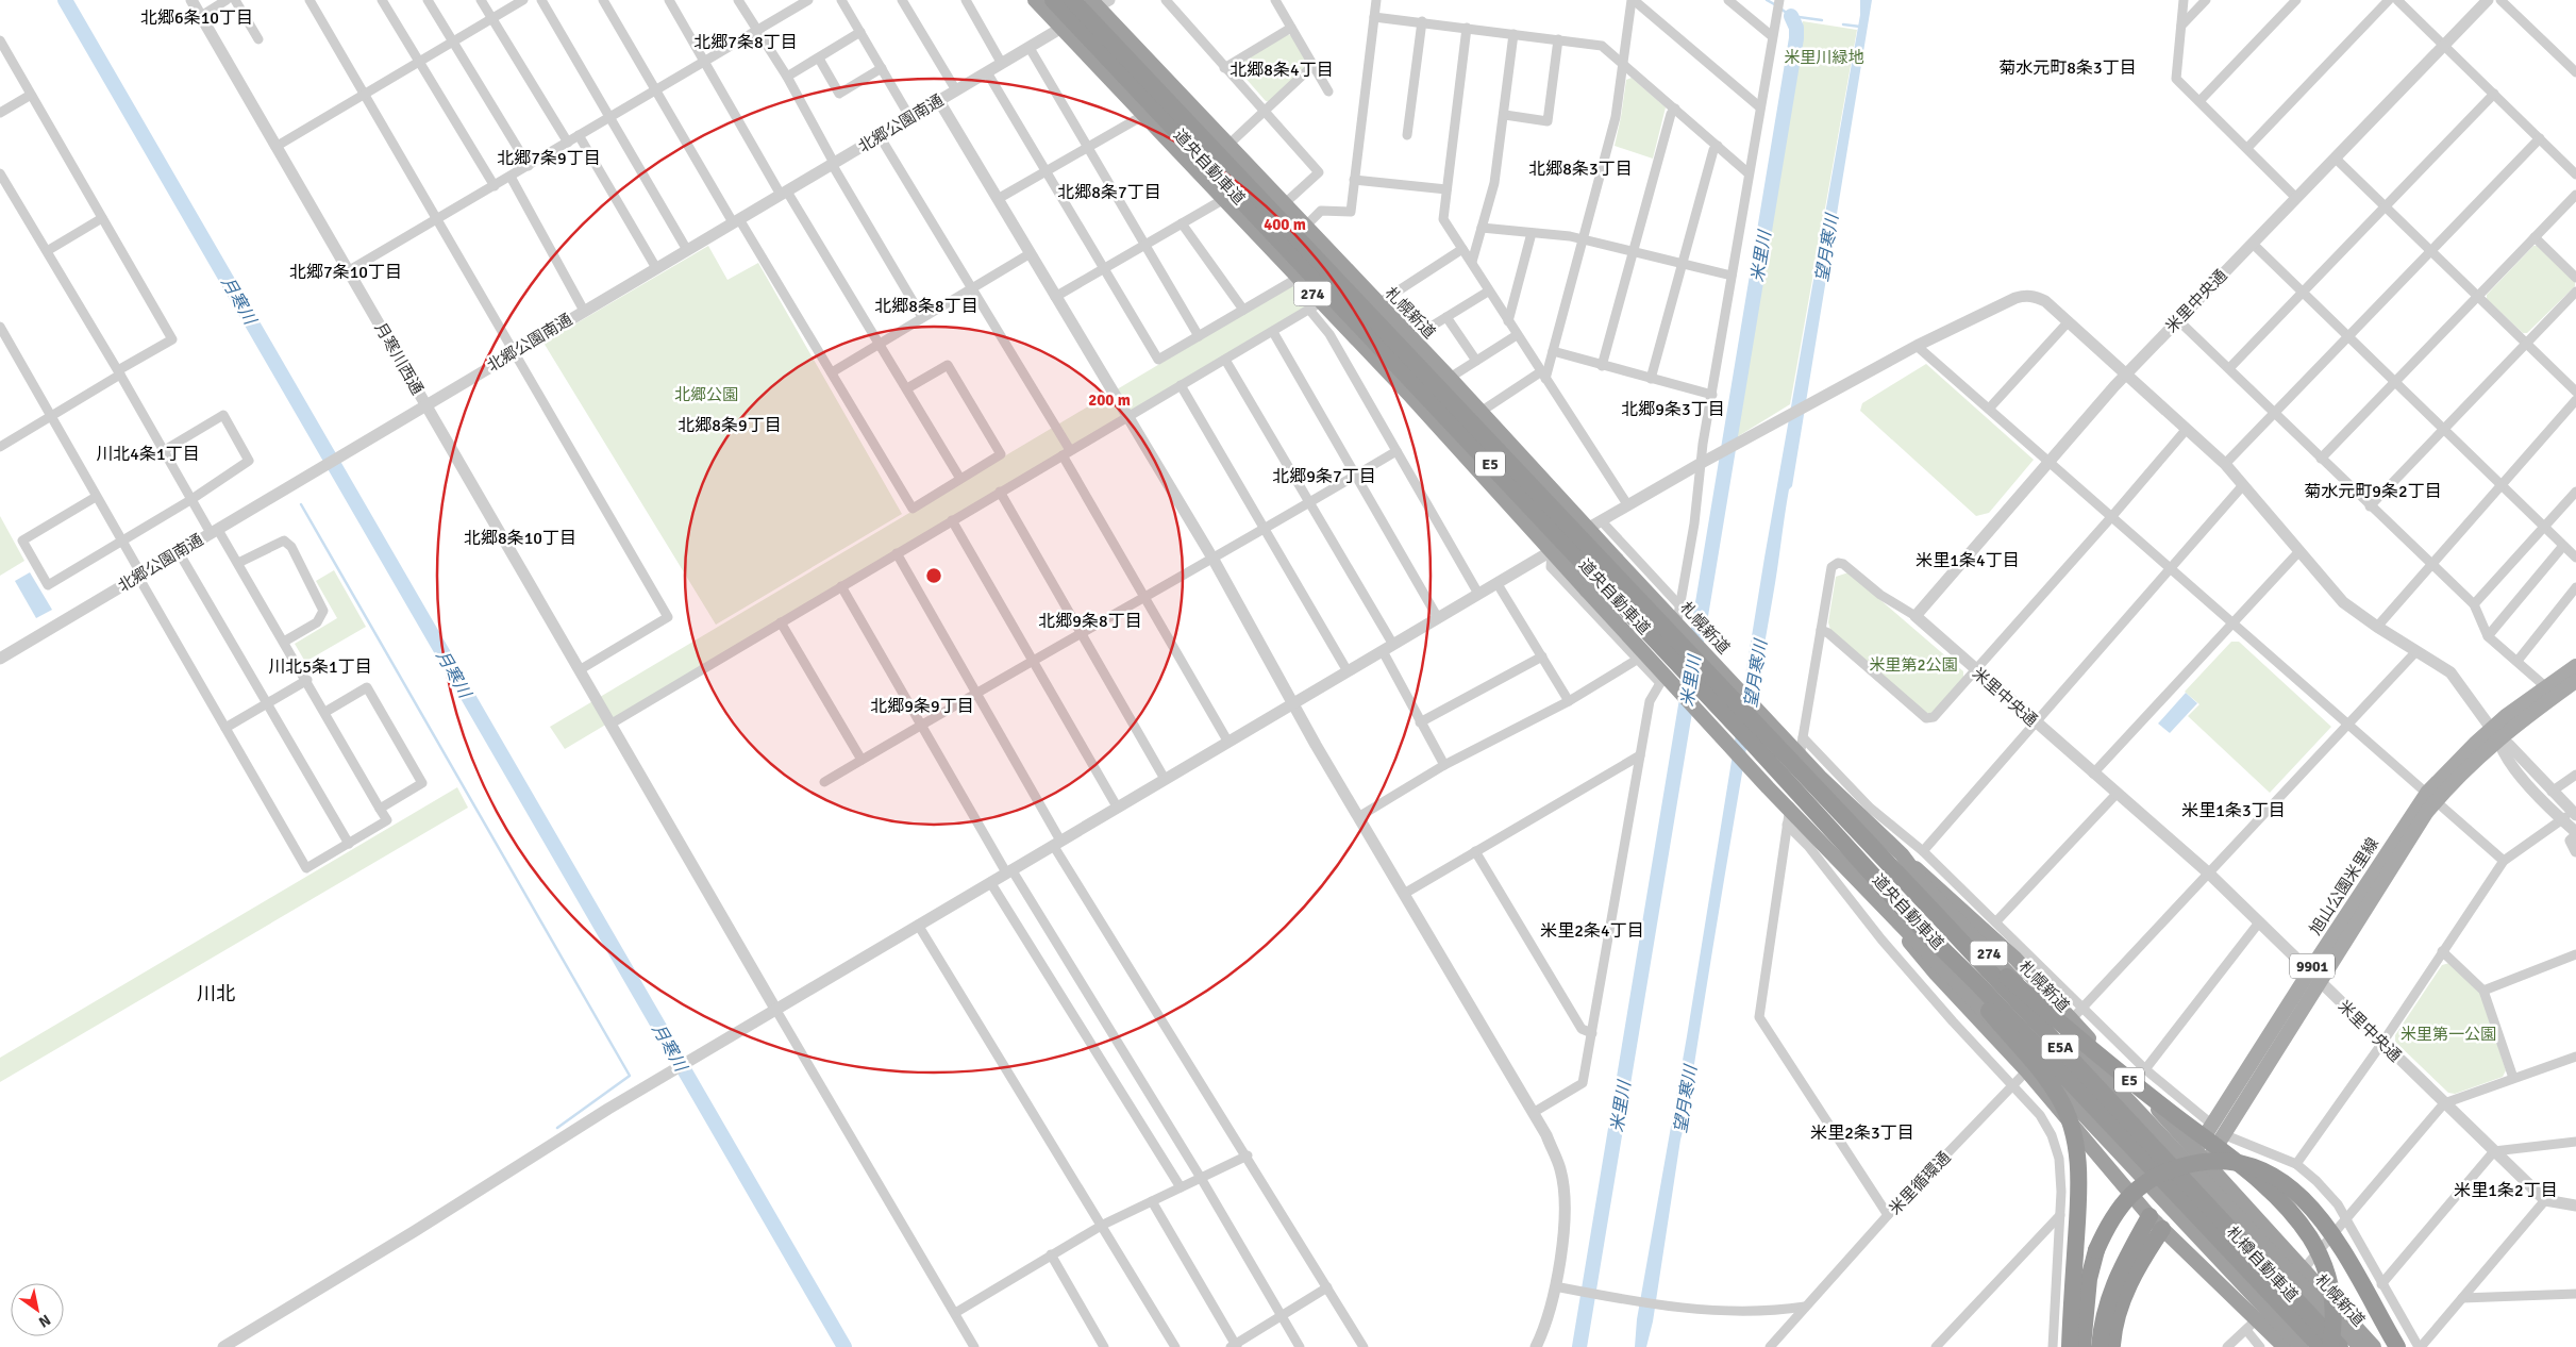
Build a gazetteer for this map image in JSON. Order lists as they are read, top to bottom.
{
  "streets": {
    "highway": [
      "道央自動車道",
      "274",
      "札幌新道",
      "E5",
      "E5A",
      "札樽自動車道"
    ],
    "main road": ["旭山公園米里線", "9901"],
    "street": [
      "北郷公園南通",
      "米里中央通",
      "月寒川西通",
      "米里循環通"
    ]
  },
  "crossings": [
    ["北郷公園南通", "274"],
    ["北郷公園南通", "札幌新道"],
    ["北郷公園南通", "月寒川西通"],
    ["道央自動車道", "E5"],
    ["道央自動車道", "札樽自動車道"],
    ["米里中央通", "旭山公園米里線"],
    ["米里中央通", "米里循環通"]
  ],
  "districts": [
    "北郷6条10丁目",
    "北郷7条8丁目",
    "菊水元町8条3丁目",
    "北郷8条4丁目",
    "北郷7条9丁目",
    "北郷8条3丁目",
    "北郷8条7丁目",
    "北郷7条10丁目",
    "北郷8条8丁目",
    "北郷9条3丁目",
    "北郷8条9丁目",
    "川北4条1丁目",
    "北郷9条7丁目",
    "菊水元町9条2丁目",
    "北郷8条10丁目",
    "米里1条4丁目",
    "北郷9条8丁目",
    "川北5条1丁目",
    "北郷9条9丁目",
    "米里1条3丁目",
    "米里2条4丁目",
    "川北",
    "米里2条3丁目",
    "米里1条2丁目"
  ],
  "water": ["望月寒川", "米里川", "月寒川"],
  "parks": [
    "米里川緑地",
    "北郷公園",
    "米里第2公園",
    "米里第一公園"
  ],
  "north": "bottom right",
  "rings": ["400 m", "200 m"]
}
